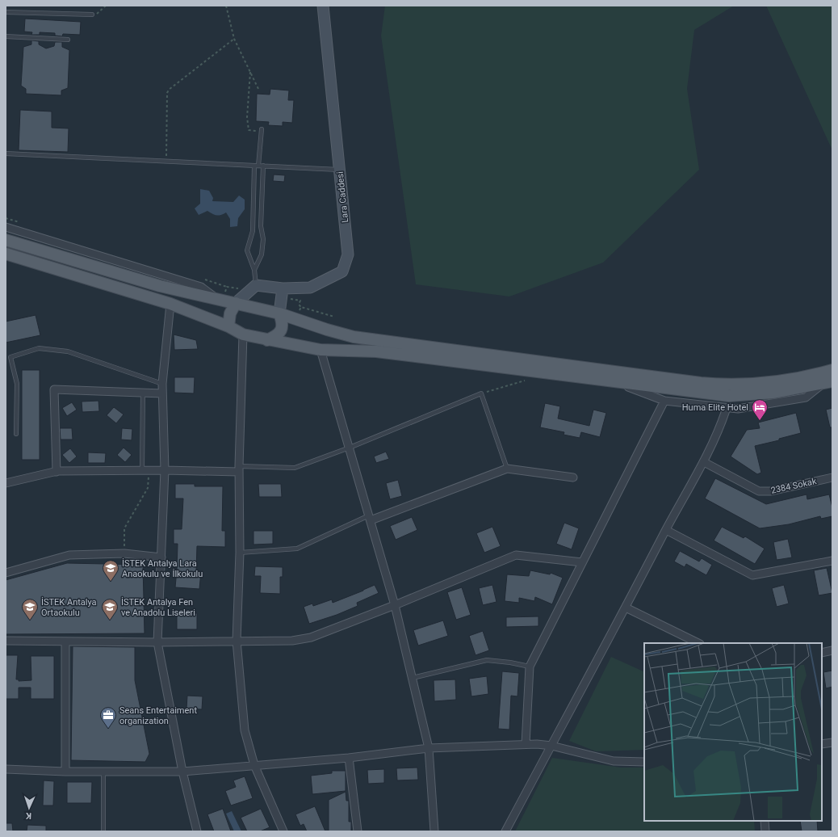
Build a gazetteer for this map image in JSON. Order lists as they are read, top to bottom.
{
  "streets": {
    "street": ["Lara Caddesi", "2384 Sokak"]
  },
  "places": {
    "hotel": ["Huma Elite Hotel"],
    "school or university": ["İSTEK Antalya Lara Anaokulu ve İlkokulu", "İSTEK Antalya Ortaokulu", "İSTEK Antalya Fen ve Anadolu Liseleri"],
    "office": ["Seans Entertaiment organization"]
  },
  "north": "bottom"
}
